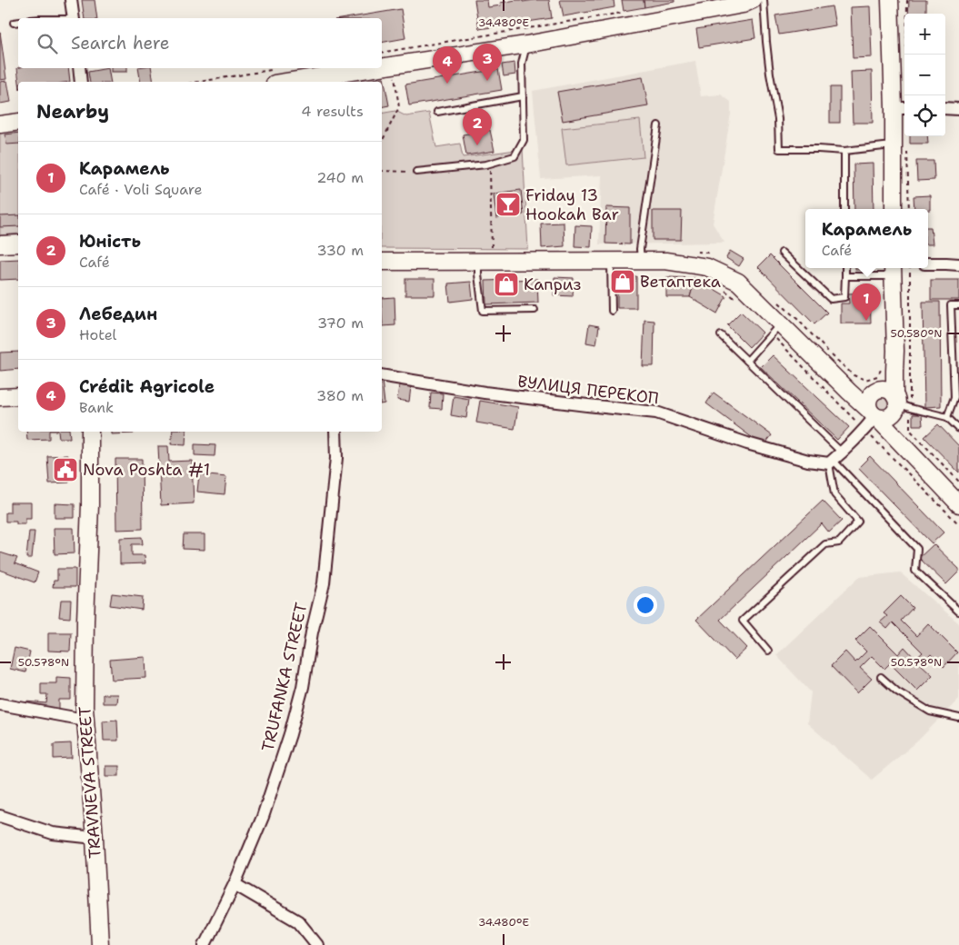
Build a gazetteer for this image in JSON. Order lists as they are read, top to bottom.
{
  "streets": {
    "main road": ["TRAVNEVA STREET"],
    "street": ["ВУЛИЦЯ ПЕРЕКОП", "TRUFANKA STREET"]
  },
  "places": {
    "bar": ["Friday 13 Hookah Bar"],
    "shop": ["Ветаптека", "Каприз"],
    "public building": ["Nova Poshta #1"]
  },
  "page": {
    "map_buttons": ["+", "−"],
    "search": "Search here",
    "pins": [
      "3",
      "4",
      "2",
      "1"
    ],
    "heading": ["Nearby", "4 results"],
    "list": [
      {
        "mark": "1",
        "name": "Карамель",
        "note": "Café · Voli Square",
        "value": "240 m"
      },
      {
        "mark": "2",
        "name": "Юність",
        "note": "Café",
        "value": "330 m"
      },
      {
        "mark": "3",
        "name": "Лебедин",
        "note": "Hotel",
        "value": "370 m"
      },
      {
        "mark": "4",
        "name": "Crédit Agricole",
        "note": "Bank",
        "value": "380 m"
      }
    ],
    "popup": ["Карамель", "Café"]
  },
  "coordinates": ["34.480°E", "50.580°N", "50.578°N"]
}
